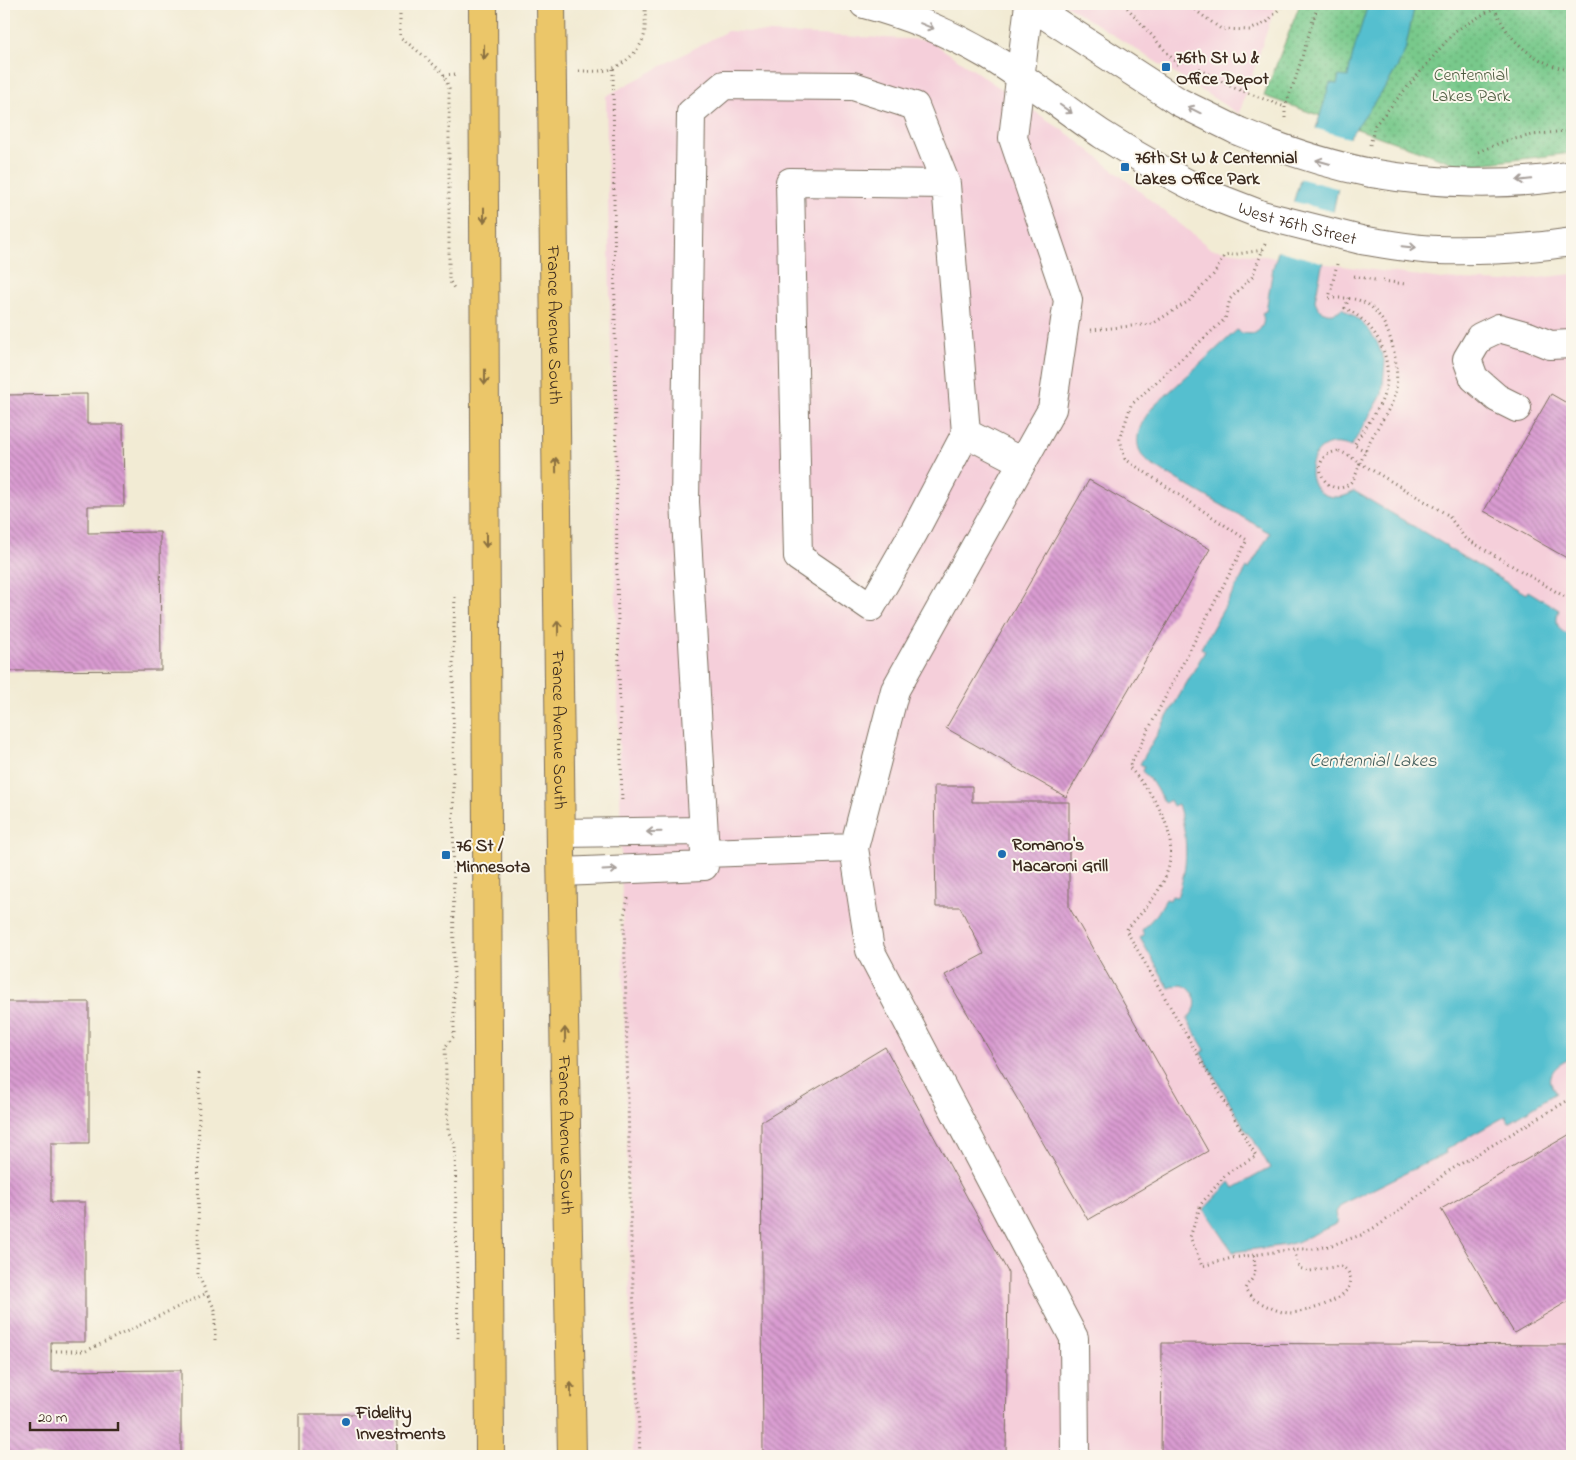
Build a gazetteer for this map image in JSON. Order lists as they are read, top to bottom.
{
  "streets": {
    "main road": ["France Avenue South"],
    "street": ["West 76th Street"]
  },
  "water": ["Centennial Lakes"],
  "parks": ["Centennial Lakes Park"],
  "places": {
    "transit": ["76th St W & Office Depot", "76th St W & Centennial Lakes Office Park", "76 St / Minnesota"],
    "other": ["Romano's Macaroni Grill", "Fidelity Investments"]
  },
  "scale_bar": "20 m"
}
